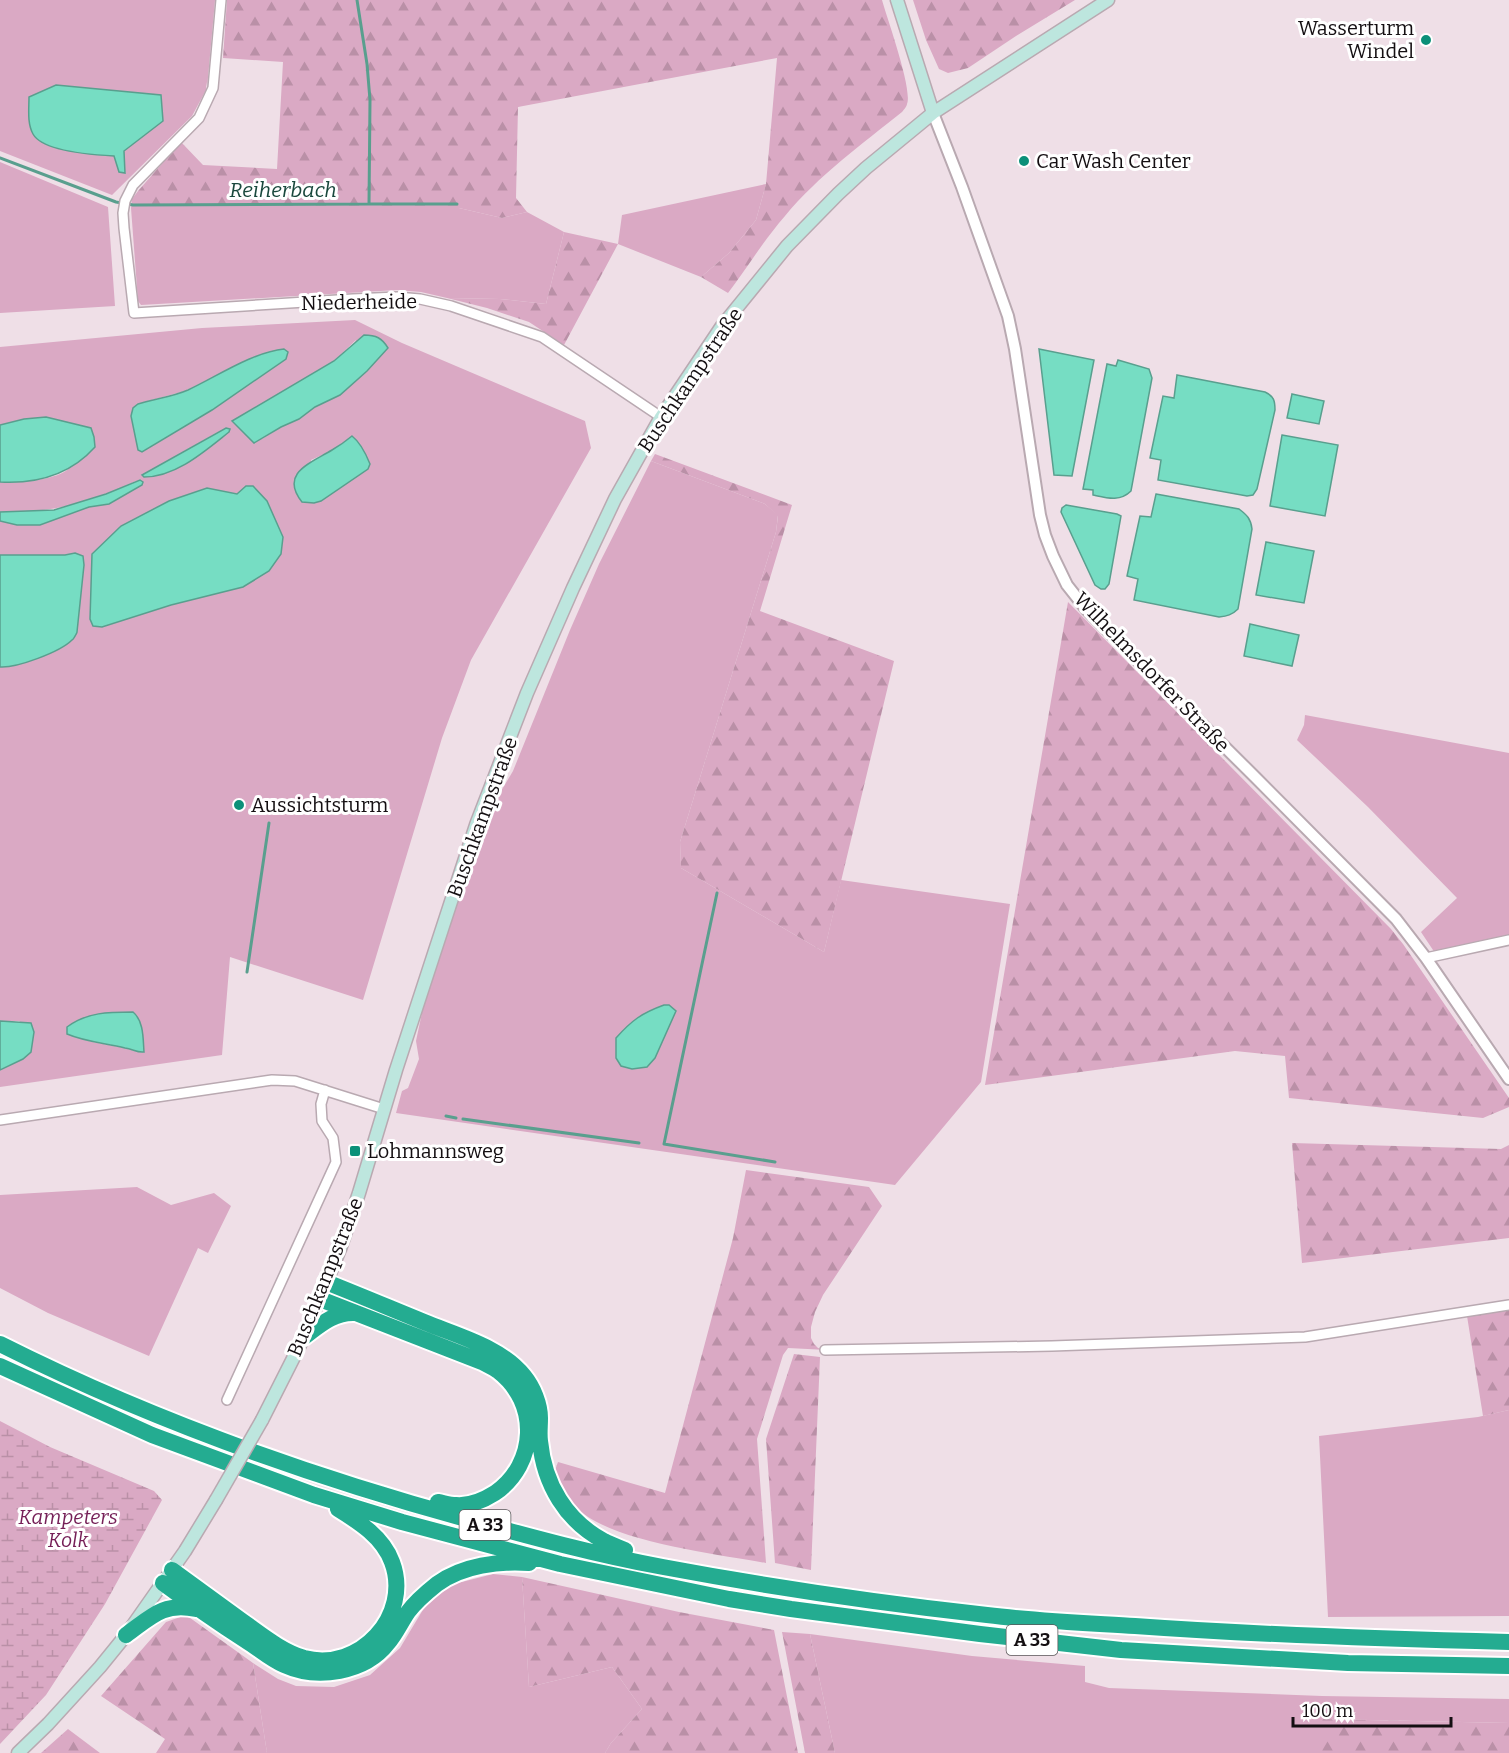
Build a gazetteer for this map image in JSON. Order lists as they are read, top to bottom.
{
  "streets": {
    "highway": ["A 33"],
    "main road": ["Buschkampstraße"],
    "street": ["Niederheide", "Wilhelmsdorfer Straße"]
  },
  "crossings": [
    ["Niederheide", "Buschkampstraße"],
    ["Buschkampstraße", "Wilhelmsdorfer Straße"]
  ],
  "water": ["Reiherbach"],
  "parks": ["Kampeters Kolk"],
  "places": {
    "other": ["Wasserturm Windel", "Car Wash Center", "Aussichtsturm"],
    "transit": ["Lohmannsweg"]
  },
  "scale_bar": "100 m"
}
